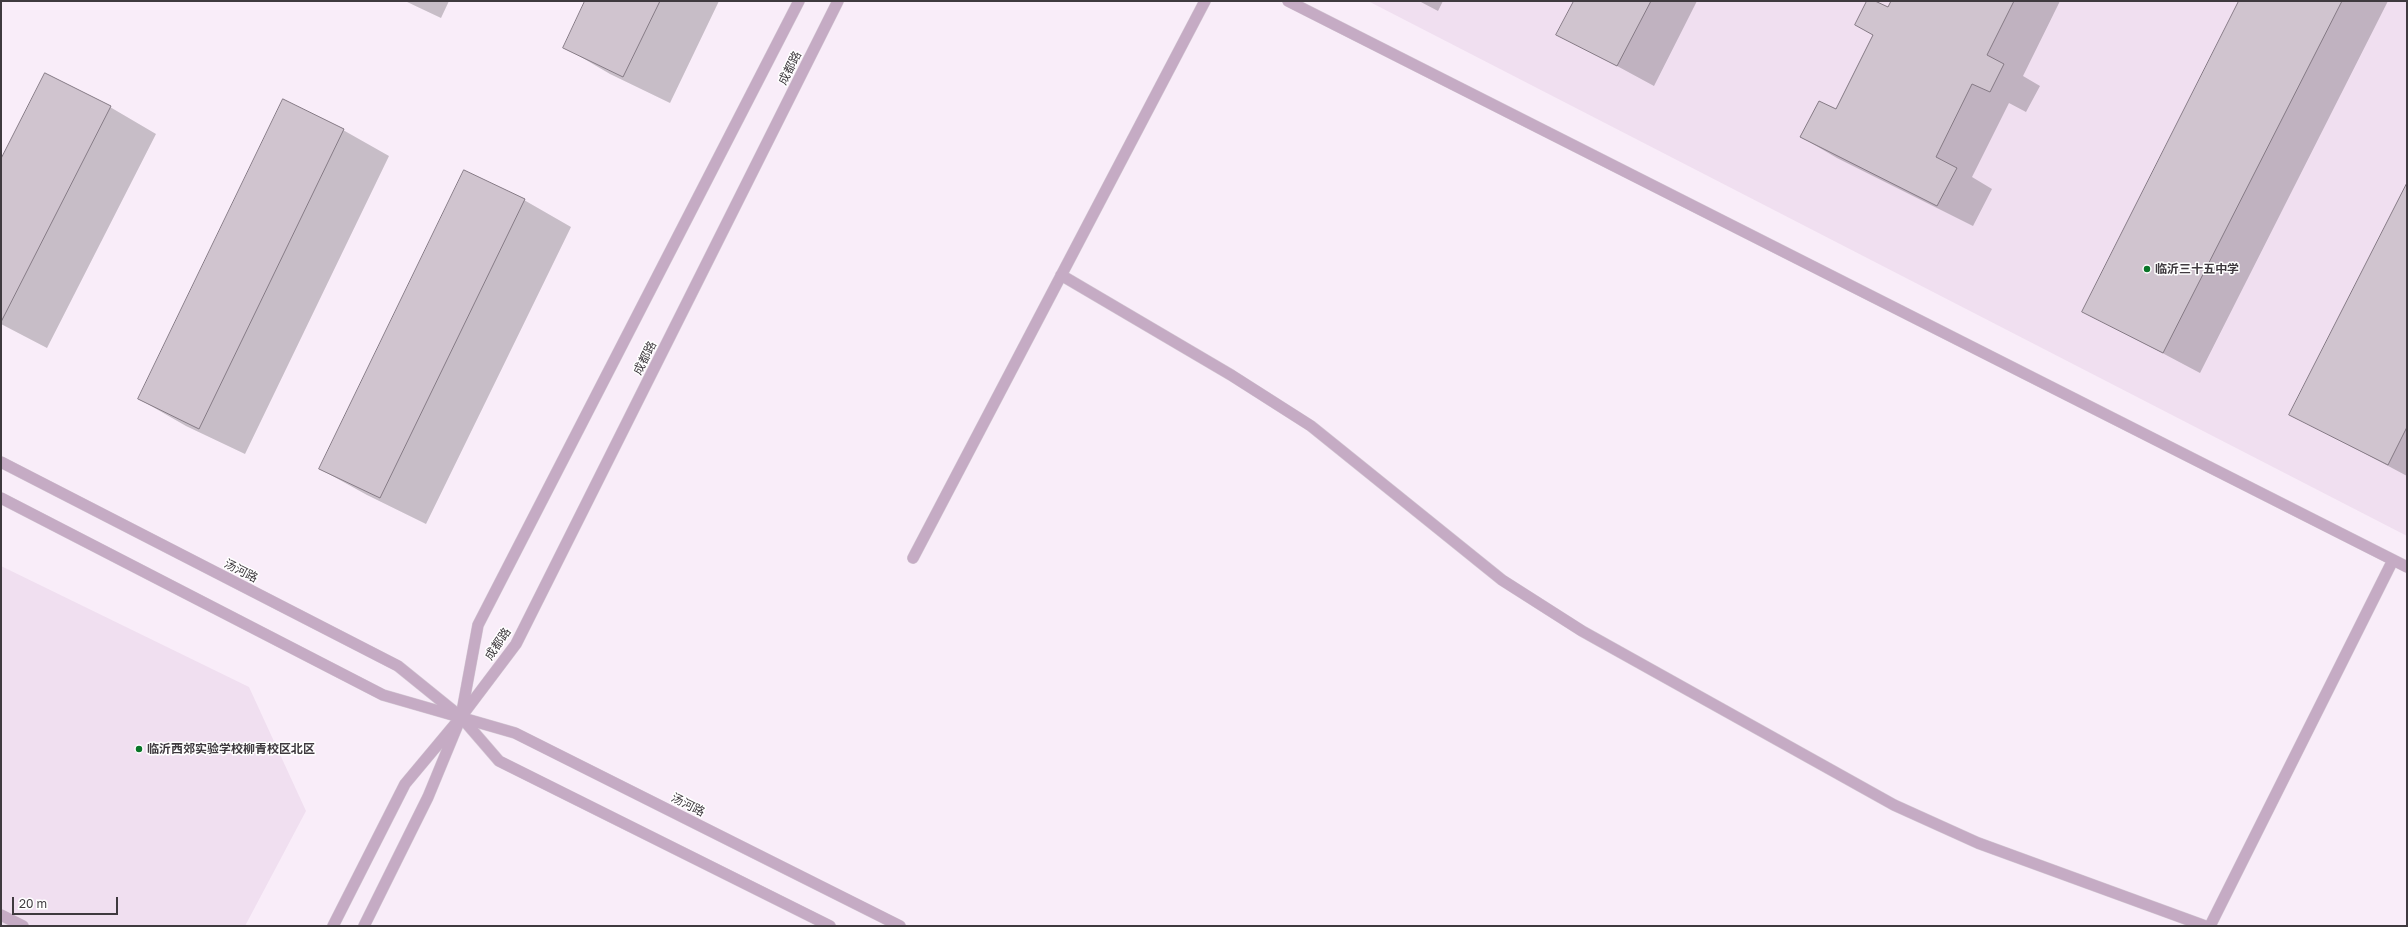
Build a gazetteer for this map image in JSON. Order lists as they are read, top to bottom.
{
  "streets": {
    "street": ["成都路", "汤河路"]
  },
  "crossings": [
    ["成都路", "汤河路"]
  ],
  "places": ["临沂三十五中学", "临沂西郊实验学校柳青校区北区"],
  "scale_bar": "20 m"
}
